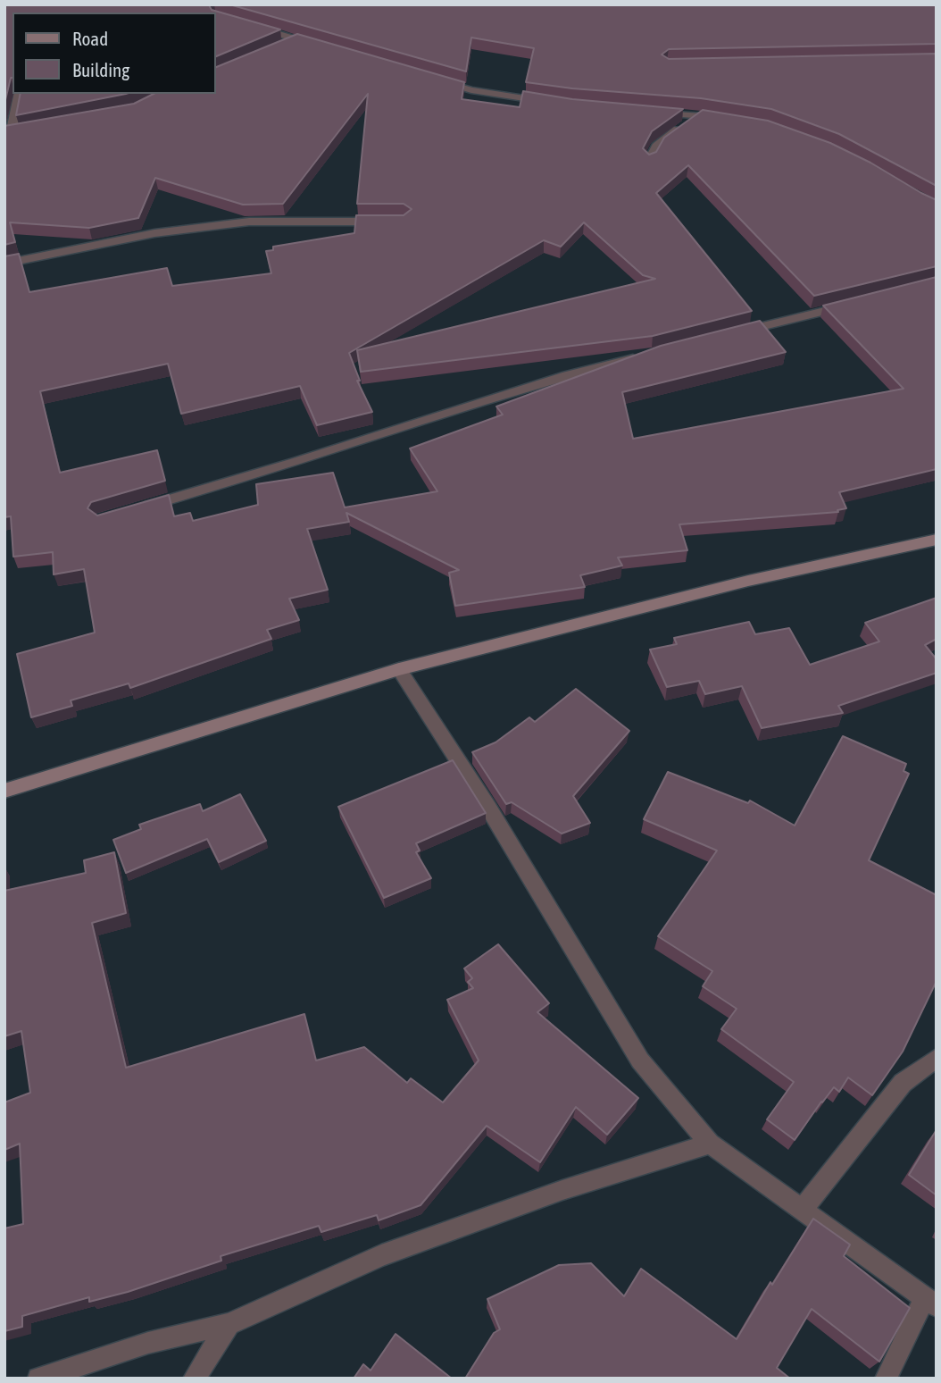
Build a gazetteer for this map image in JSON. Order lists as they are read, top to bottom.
{
  "legend": ["Road", "Building"]
}
